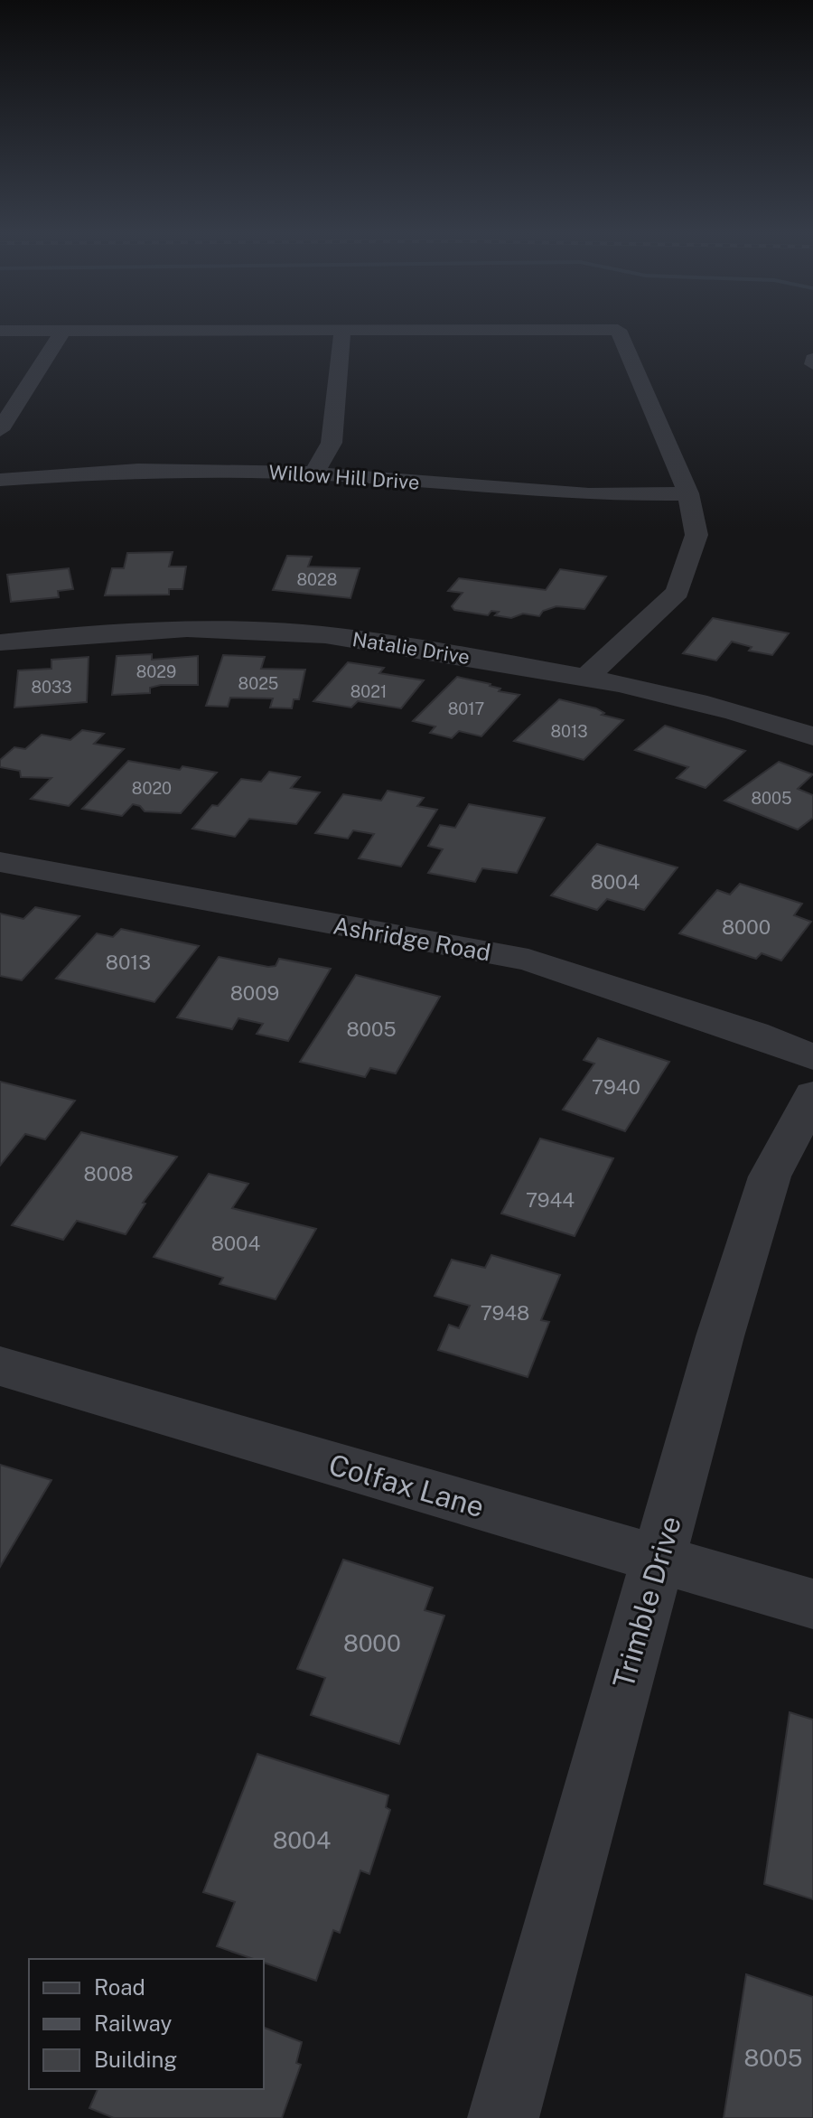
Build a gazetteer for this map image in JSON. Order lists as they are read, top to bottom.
{
  "streets": {
    "street": [
      "Willow Hill Drive",
      "Natalie Drive",
      "Ashridge Road",
      "Colfax Lane",
      "Trimble Drive"
    ]
  },
  "crossings": [
    ["Colfax Lane", "Trimble Drive"]
  ],
  "house_numbers": [
    "8028",
    "8029",
    "8025",
    "8033",
    "8021",
    "8017",
    "8013",
    "8020",
    "8005",
    "8004",
    "8000",
    "8013",
    "8009",
    "8005",
    "7940",
    "8008",
    "7944",
    "8004",
    "7948",
    "8000",
    "8004",
    "8005"
  ],
  "legend": ["Road", "Railway", "Building"]
}
